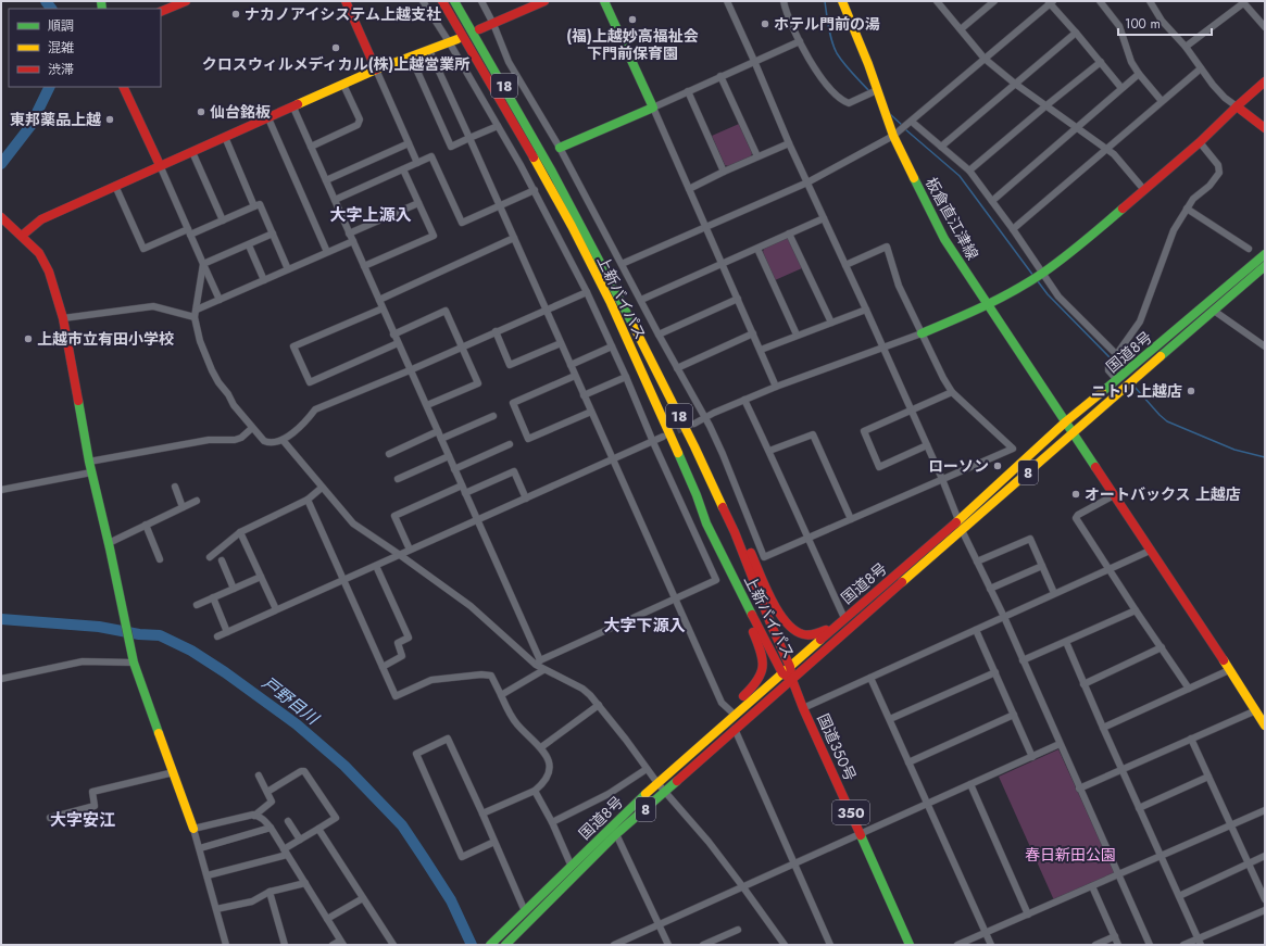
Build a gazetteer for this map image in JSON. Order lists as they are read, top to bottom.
{
  "streets": {
    "main road": [
      "18",
      "板倉直江津線",
      "上新バイパス",
      "国道8号",
      "8",
      "国道350号",
      "350"
    ]
  },
  "crossings": [
    ["板倉直江津線", "国道8号"],
    ["上新バイパス", "国道8号"],
    ["上新バイパス", "国道350号"],
    ["国道8号", "国道350号"]
  ],
  "districts": ["大字上源入", "大字下源入", "大字安江"],
  "water": ["戸野目川"],
  "parks": ["春日新田公園"],
  "places": [
    "ナカノアイシステム上越支社",
    "(福)上越妙高福祉会 下門前保育園",
    "ホテル門前の湯",
    "クロスウィルメディカル(株)上越営業所",
    "仙台銘板",
    "東邦薬品上越",
    "上越市立有田小学校",
    "ニトリ上越店",
    "ローソン",
    "オートバックス 上越店"
  ],
  "legend": ["順調", "混雑", "渋滞"],
  "scale_bar": "100 m"
}
